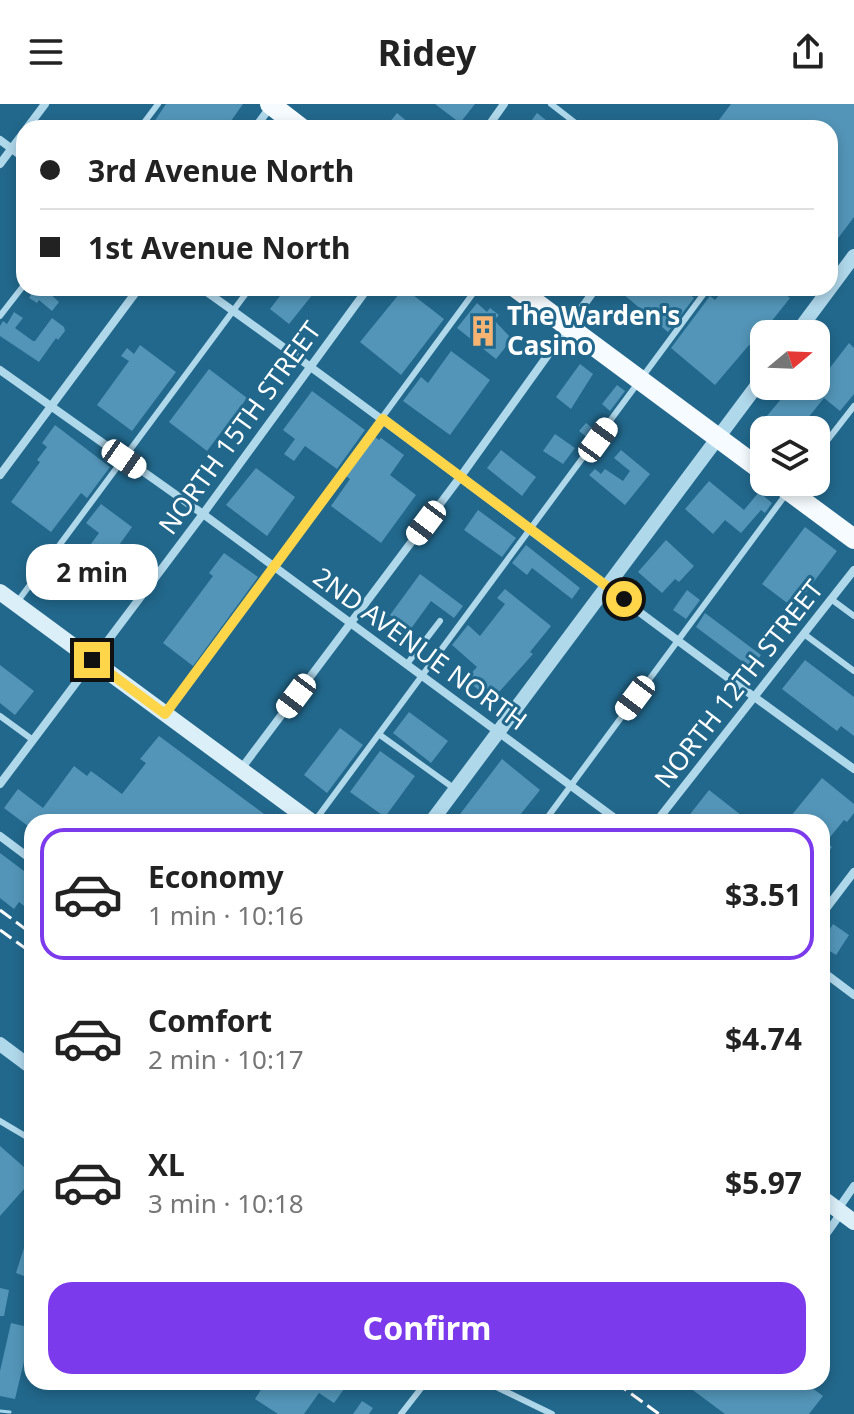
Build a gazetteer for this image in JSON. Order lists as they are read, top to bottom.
{
  "streets": {
    "street": ["NORTH 15TH STREET", "2ND AVENUE NORTH", "NORTH 12TH STREET"]
  },
  "crossings": [
    ["NORTH 15TH STREET", "2ND AVENUE NORTH"]
  ],
  "places": {
    "building": ["The Warden's Casino"]
  },
  "north": "right",
  "page": {
    "header": "Ridey",
    "banner": ["3rd Avenue North", "1st Avenue North"],
    "bubble": "2 min",
    "list": [
      {
        "name": "Economy",
        "note": "1 min · 10:16",
        "value": "$3.51"
      },
      {
        "name": "Comfort",
        "note": "2 min · 10:17",
        "value": "$4.74"
      },
      {
        "name": "XL",
        "note": "3 min · 10:18",
        "value": "$5.97"
      }
    ],
    "buttons": "Confirm"
  }
}
